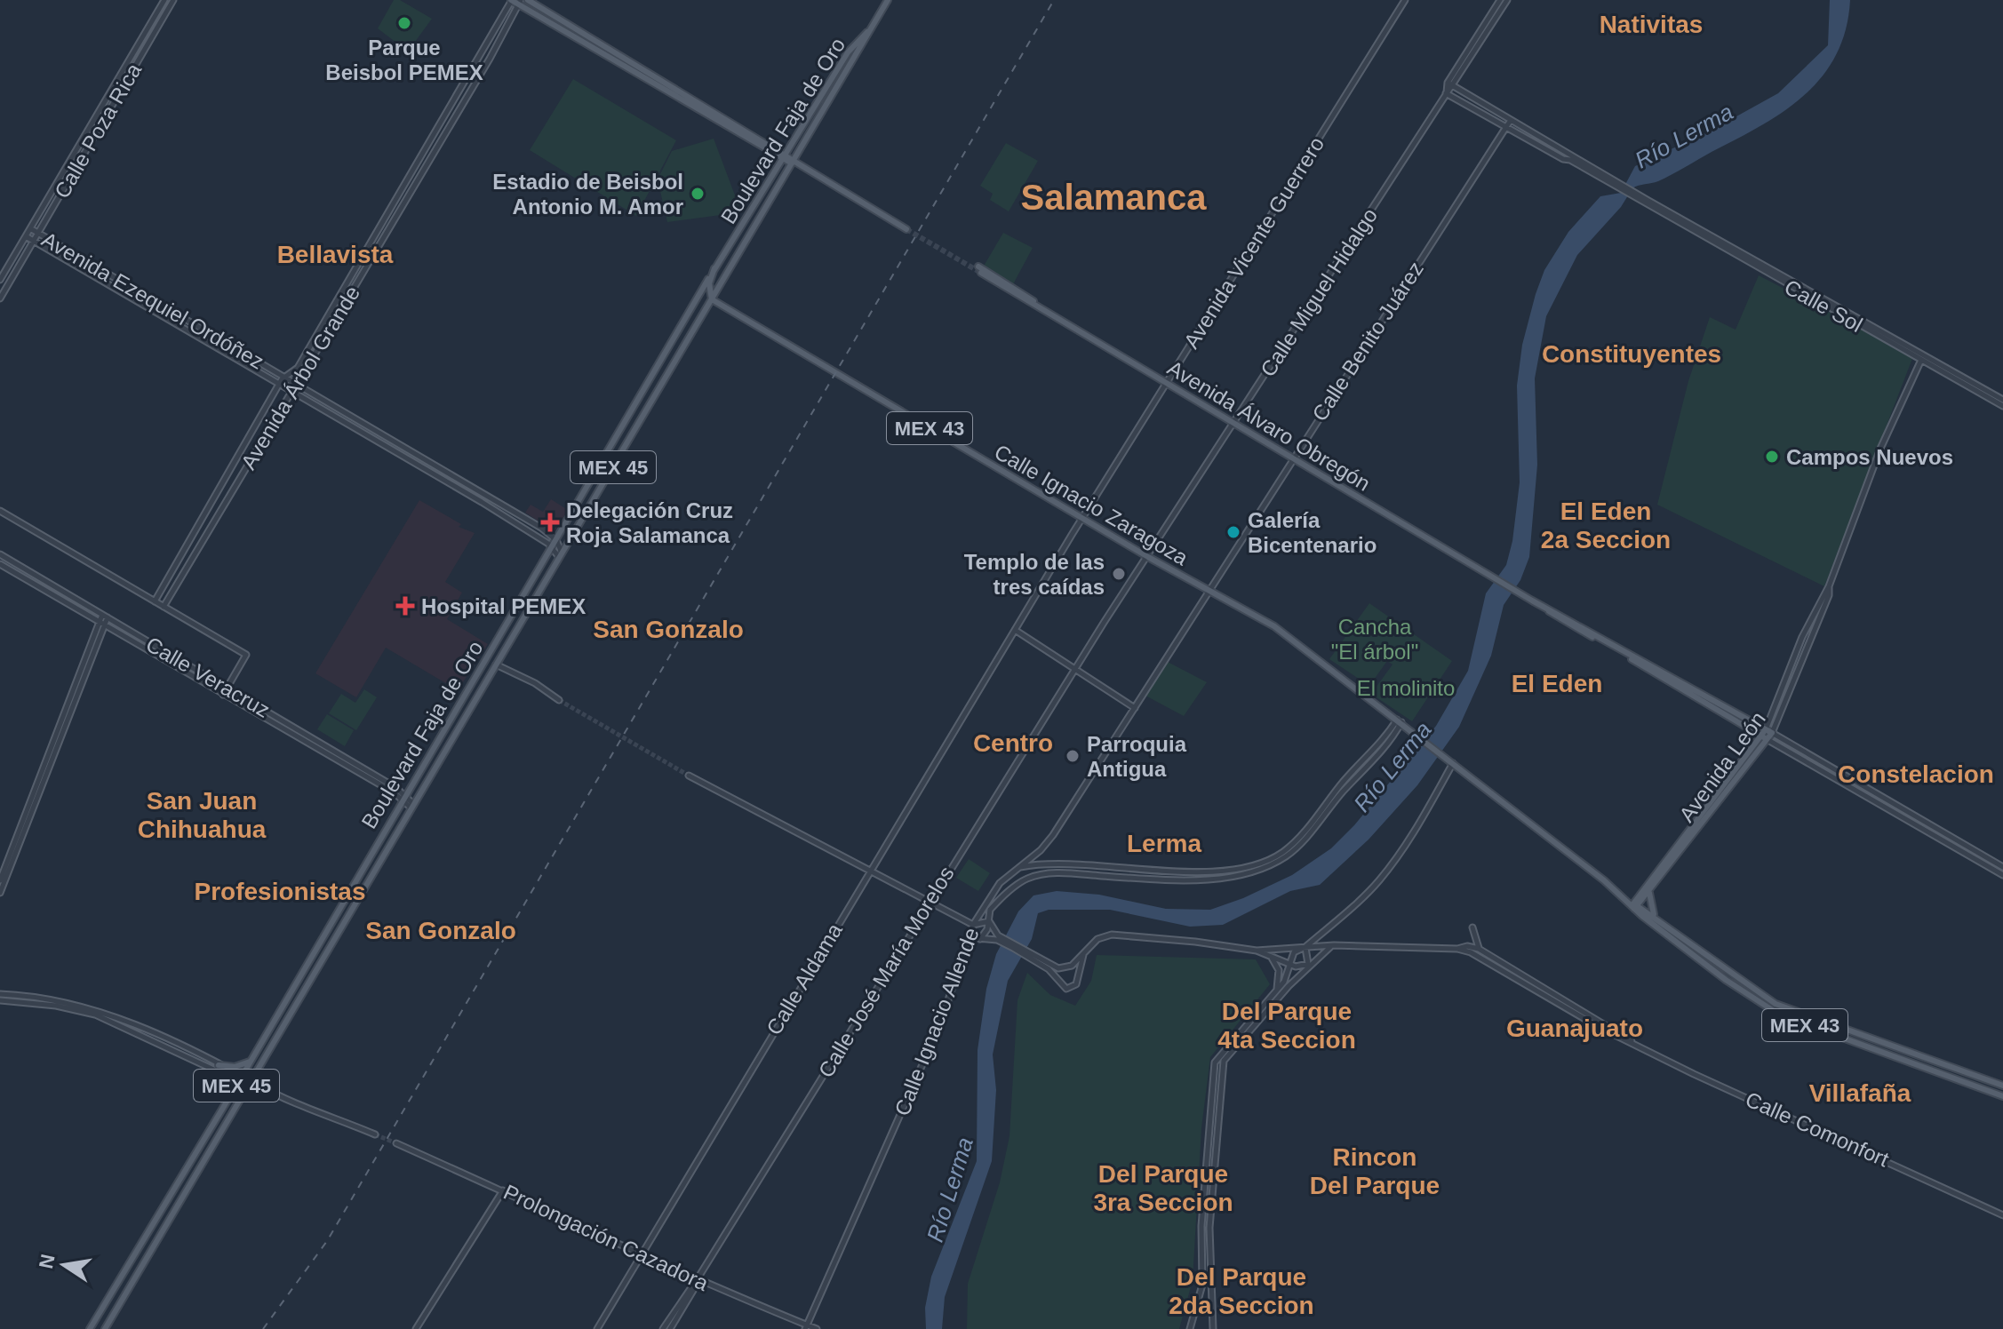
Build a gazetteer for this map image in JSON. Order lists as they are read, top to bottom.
{
  "streets": {
    "main road": [
      "Boulevard Faja de Oro",
      "Avenida Álvaro Obregón",
      "MEX 43",
      "MEX 45",
      "Calle Ignacio Zaragoza",
      "Avenida León"
    ],
    "street": [
      "Calle Poza Rica",
      "Avenida Vicente Guerrero",
      "Calle Miguel Hidalgo",
      "Avenida Ezequiel Ordóñez",
      "Calle Sol",
      "Calle Benito Juárez",
      "Avenida Árbol Grande",
      "Calle Veracruz",
      "Calle José María Morelos",
      "Calle Aldama",
      "Calle Ignacio Allende",
      "Calle Comonfort",
      "Prolongación Cazadora"
    ]
  },
  "crossings": [
    ["Calle Poza Rica", "Avenida Ezequiel Ordóñez"],
    ["Boulevard Faja de Oro", "Avenida Ezequiel Ordóñez"],
    ["Boulevard Faja de Oro", "MEX 45"],
    ["Boulevard Faja de Oro", "Calle Ignacio Zaragoza"],
    ["Boulevard Faja de Oro", "Calle Veracruz"],
    ["Avenida Vicente Guerrero", "Avenida Álvaro Obregón"],
    ["Avenida Vicente Guerrero", "Calle Ignacio Zaragoza"],
    ["Avenida Vicente Guerrero", "Calle Aldama"],
    ["Calle Miguel Hidalgo", "Avenida Álvaro Obregón"],
    ["Calle Miguel Hidalgo", "Calle Ignacio Zaragoza"],
    ["Calle Miguel Hidalgo", "Calle José María Morelos"],
    ["Avenida Ezequiel Ordóñez", "Avenida Árbol Grande"],
    ["Calle Sol", "Avenida León"],
    ["Calle Benito Juárez", "Avenida Álvaro Obregón"],
    ["Calle Benito Juárez", "Calle Ignacio Zaragoza"],
    ["Calle Benito Juárez", "Calle Ignacio Allende"],
    ["Avenida Álvaro Obregón", "Avenida León"],
    ["MEX 43", "Calle Ignacio Zaragoza"],
    ["MEX 43", "Avenida León"],
    ["Calle José María Morelos", "Prolongación Cazadora"],
    ["Calle Aldama", "Prolongación Cazadora"],
    ["Calle Ignacio Allende", "Prolongación Cazadora"]
  ],
  "districts": [
    "Nativitas",
    "Salamanca",
    "Bellavista",
    "Constituyentes",
    "El Eden 2a Seccion",
    "San Gonzalo",
    "El Eden",
    "Centro",
    "Constelacion",
    "San Juan Chihuahua",
    "Lerma",
    "Profesionistas",
    "San Gonzalo",
    "Del Parque 4ta Seccion",
    "Guanajuato",
    "Villafaña",
    "Rincon Del Parque",
    "Del Parque 3ra Seccion",
    "Del Parque 2da Seccion"
  ],
  "water": ["Río Lerma"],
  "parks": ["Cancha \"El árbol\"", "El molinito"],
  "places": {
    "other": [
      "Parque Beisbol PEMEX",
      "Estadio de Beisbol Antonio M. Amor",
      "Campos Nuevos",
      "Galería Bicentenario",
      "Templo de las tres caídas",
      "Parroquia Antigua"
    ],
    "health": ["Delegación Cruz Roja Salamanca", "Hospital PEMEX"]
  },
  "north": "left"
}
